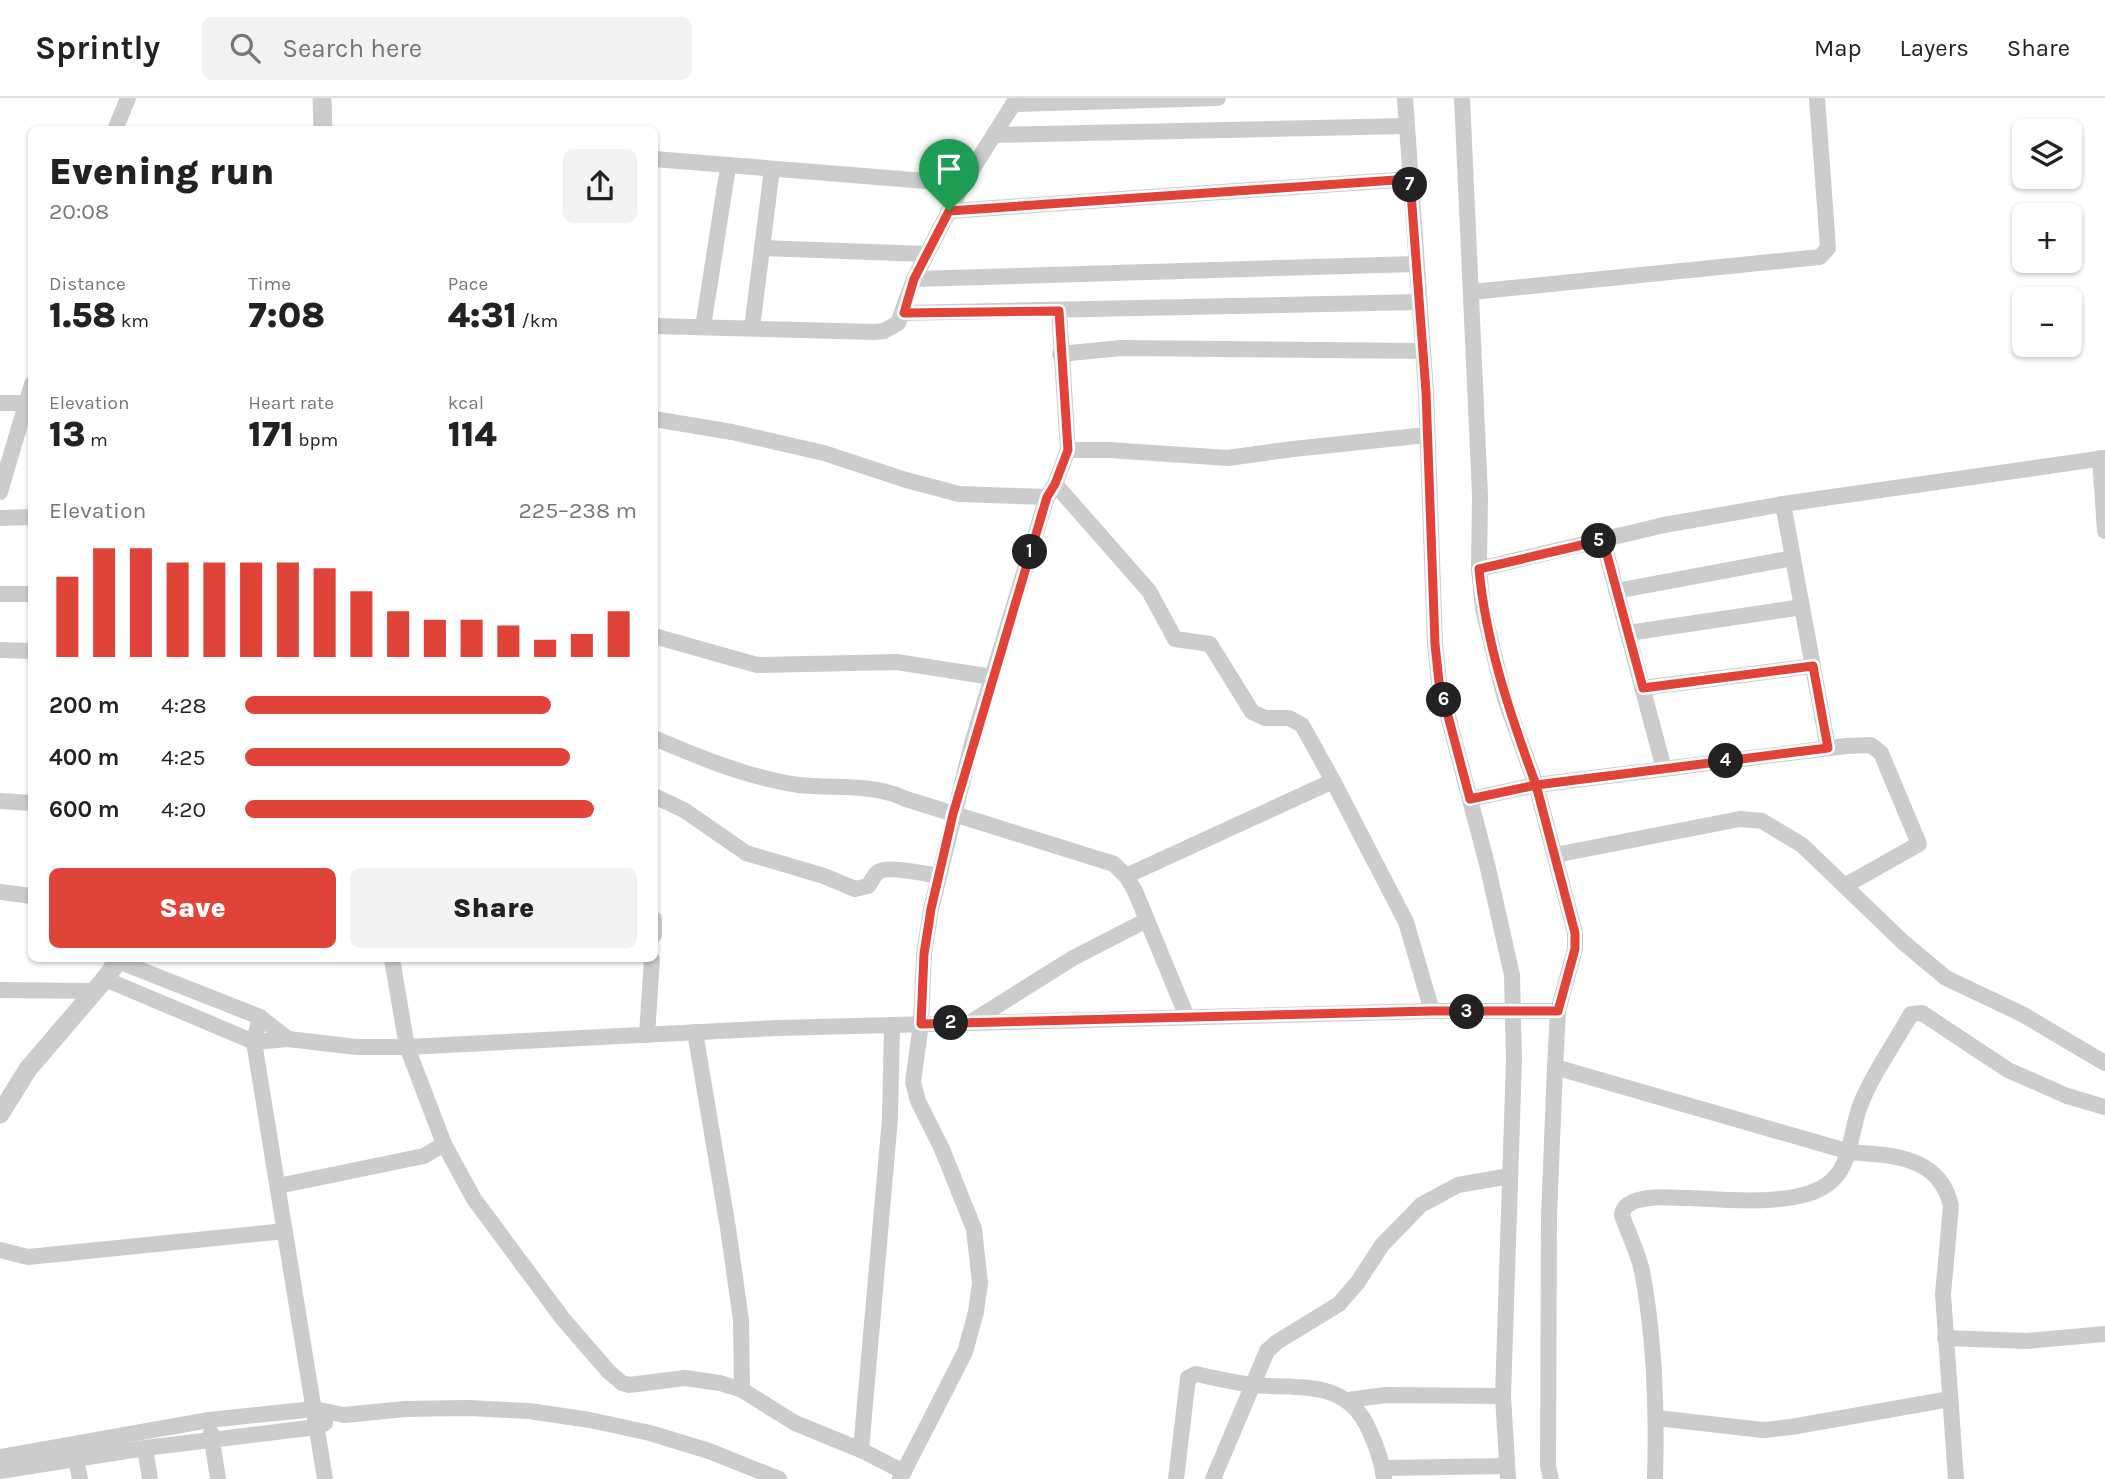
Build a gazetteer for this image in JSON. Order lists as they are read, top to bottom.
{
  "page": {
    "header": "Sprintly",
    "search": "Search here",
    "nav": ["Map", "Layers", "Share"],
    "map_buttons": ["+", "−"],
    "heading": ["Evening run", "20:08"],
    "pins": [
      "7",
      "5",
      "1",
      "6",
      "4",
      "3",
      "2"
    ],
    "stats": [
      ["Distance", "1.58 km"],
      ["Time", "7:08"],
      ["Pace", "4:31 /km"],
      ["Elevation", "13 m"],
      ["Heart rate", "171 bpm"],
      ["kcal", "114"]
    ],
    "chart": ["Elevation", "225–238 m"],
    "list": [
      {
        "name": "200 m",
        "note": "4:28"
      },
      {
        "name": "400 m",
        "note": "4:25"
      },
      {
        "name": "600 m",
        "note": "4:20"
      }
    ],
    "buttons": ["Save", "Share"]
  }
}
